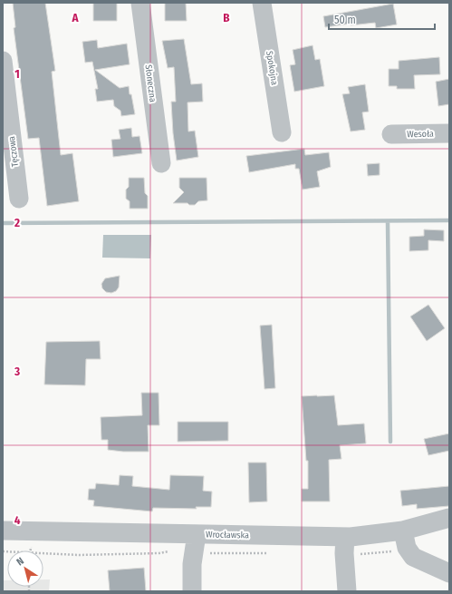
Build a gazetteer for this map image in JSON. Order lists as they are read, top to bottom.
{
  "streets": {
    "street": [
      "Spokojna",
      "Słoneczna",
      "Wesoła",
      "Tęczowa",
      "Wrocławska"
    ]
  },
  "scale_bar": "50 m",
  "north": "top left",
  "grid": {
    "columns": ["A", "B"],
    "rows": [
      "1",
      "2",
      "3",
      "4"
    ]
  }
}
